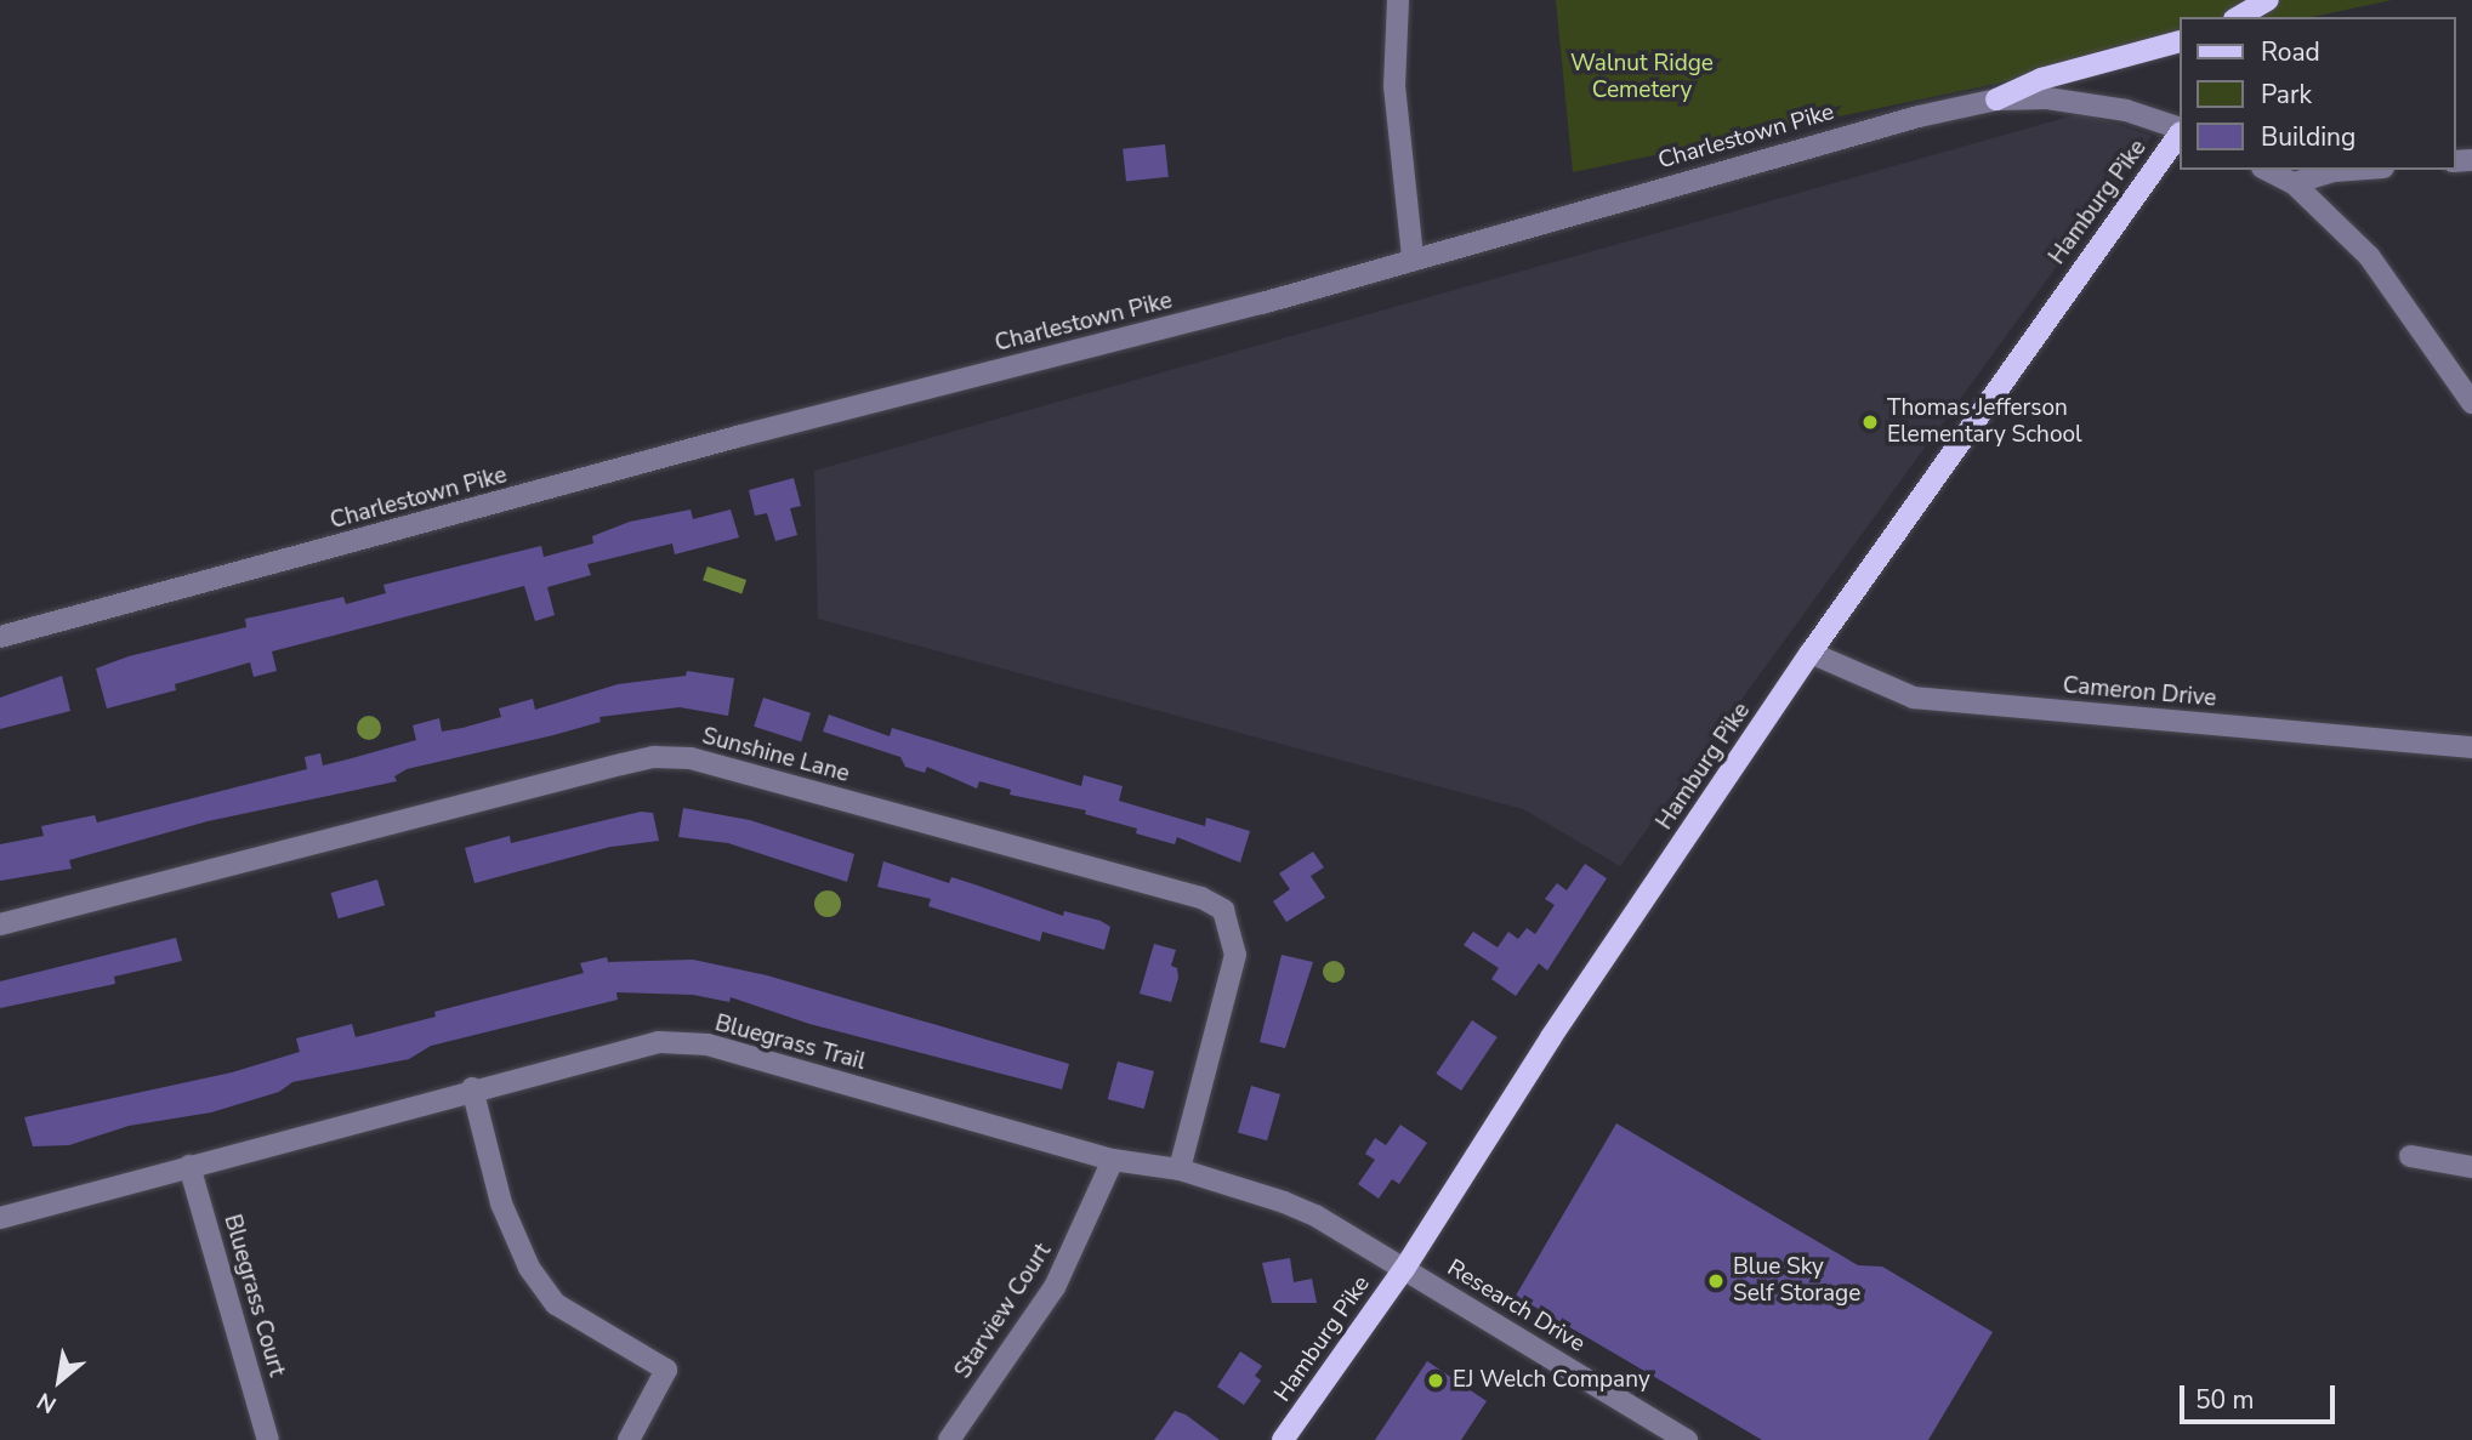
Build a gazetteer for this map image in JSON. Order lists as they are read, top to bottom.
{
  "streets": {
    "main road": ["Hamburg Pike"],
    "street": [
      "Charlestown Pike",
      "Cameron Drive",
      "Sunshine Lane",
      "Bluegrass Trail",
      "Bluegrass Court",
      "Research Drive",
      "Starview Court"
    ]
  },
  "crossings": [
    ["Hamburg Pike", "Cameron Drive"],
    ["Hamburg Pike", "Bluegrass Trail"],
    ["Hamburg Pike", "Research Drive"],
    ["Sunshine Lane", "Bluegrass Trail"],
    ["Bluegrass Trail", "Bluegrass Court"],
    ["Bluegrass Trail", "Research Drive"],
    ["Bluegrass Trail", "Starview Court"]
  ],
  "parks": ["Walnut Ridge Cemetery"],
  "places": ["Thomas Jefferson Elementary School", "Blue Sky Self Storage", "EJ Welch Company"],
  "legend": ["Road", "Park", "Building"],
  "scale_bar": "50 m",
  "north": "bottom left"
}
